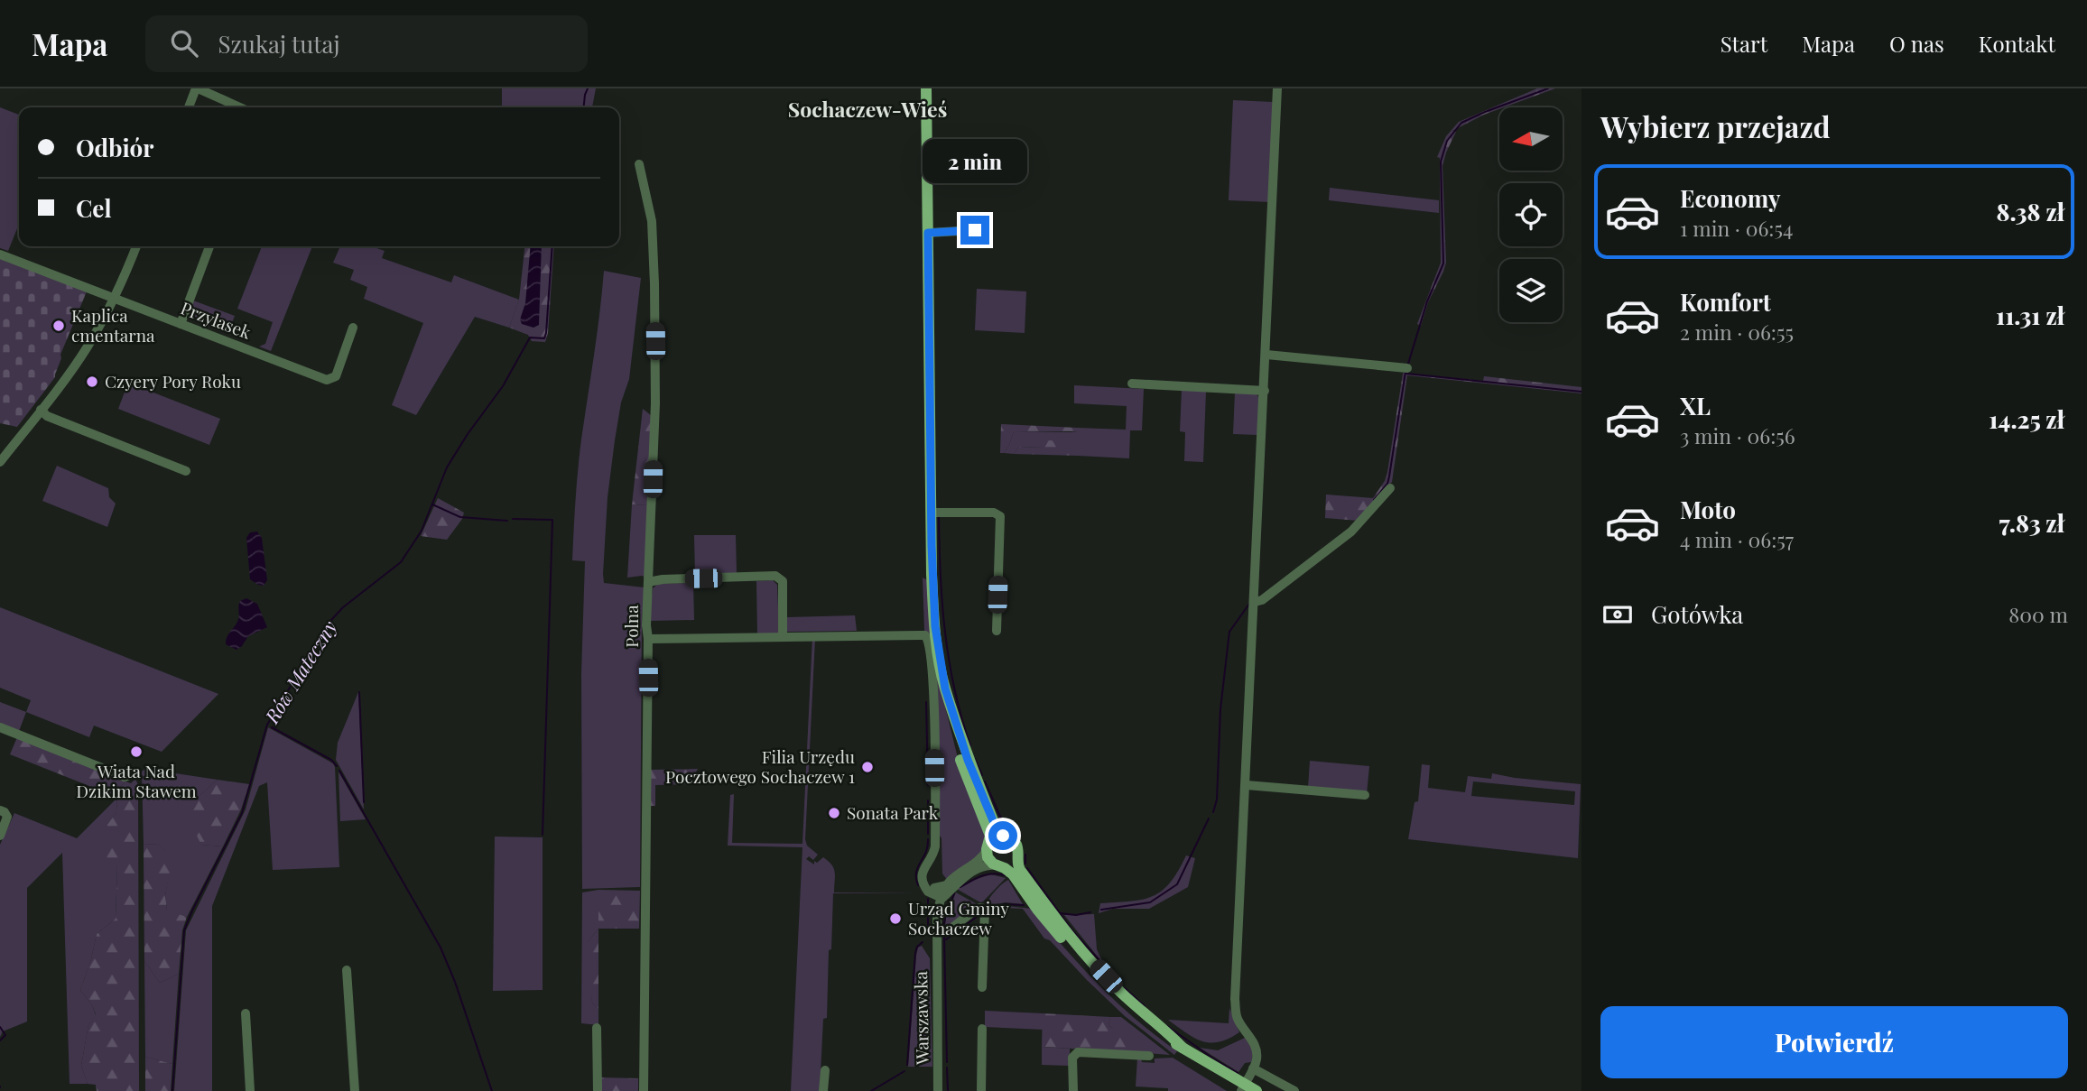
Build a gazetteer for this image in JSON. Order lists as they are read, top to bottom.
{
  "streets": {
    "street": ["Przylasek", "Polna", "Warszawska"]
  },
  "districts": ["Sochaczew-Wieś"],
  "water": ["Rów Mateczny"],
  "places": [
    "Kaplica cmentarna",
    "Czyery Pory Roku",
    "Wiata Nad Dzikim Stawem",
    "Filia Urzędu Pocztowego Sochaczew 1",
    "Sonata Park",
    "Urząd Gminy Sochaczew"
  ],
  "north": "left",
  "page": {
    "header": "Mapa",
    "search": "Szukaj tutaj",
    "nav": [
      "Start",
      "Mapa",
      "O nas",
      "Kontakt"
    ],
    "heading": "Wybierz przejazd",
    "banner": ["Odbiór", "Cel"],
    "bubble": "2 min",
    "list": [
      {
        "name": "Economy",
        "note": "1 min · 06:54",
        "value": "8.38 zł"
      },
      {
        "name": "Komfort",
        "note": "2 min · 06:55",
        "value": "11.31 zł"
      },
      {
        "name": "XL",
        "note": "3 min · 06:56",
        "value": "14.25 zł"
      },
      {
        "name": "Moto",
        "note": "4 min · 06:57",
        "value": "7.83 zł"
      }
    ],
    "pay": ["Gotówka", "800 m"],
    "buttons": "Potwierdź"
  }
}
